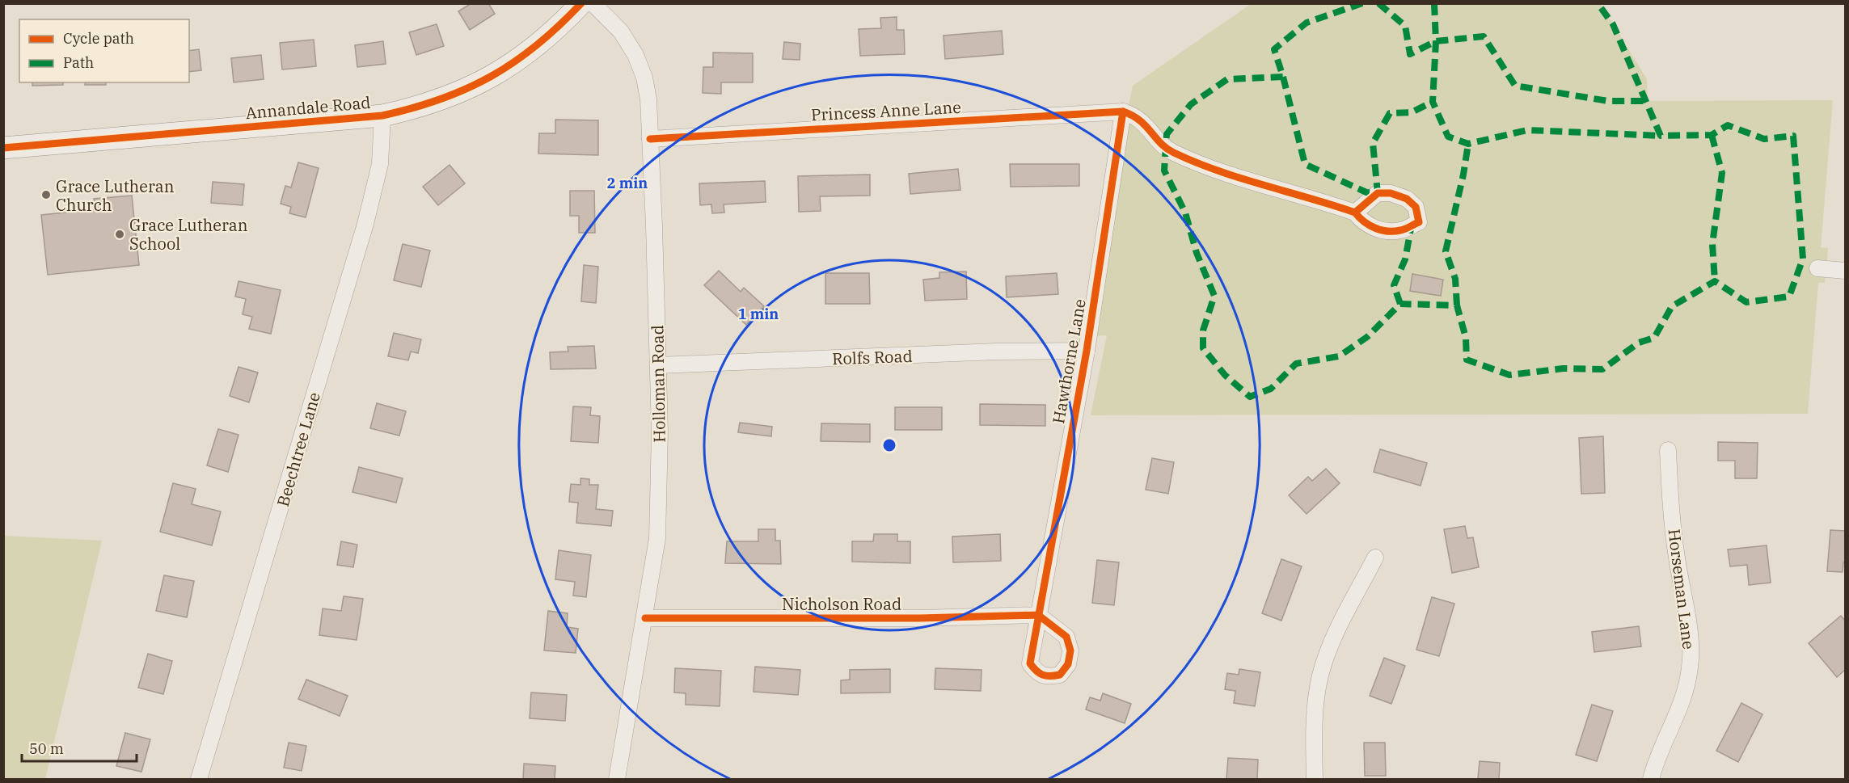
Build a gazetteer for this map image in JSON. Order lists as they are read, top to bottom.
{
  "streets": {
    "main road": ["Annandale Road"],
    "street": [
      "Princess Anne Lane",
      "Rolfs Road",
      "Hawthorne Lane",
      "Holloman Road",
      "Beechtree Lane",
      "Horseman Lane",
      "Nicholson Road"
    ]
  },
  "crossings": [
    ["Annandale Road", "Beechtree Lane"],
    ["Princess Anne Lane", "Hawthorne Lane"],
    ["Princess Anne Lane", "Holloman Road"],
    ["Rolfs Road", "Hawthorne Lane"],
    ["Rolfs Road", "Holloman Road"],
    ["Hawthorne Lane", "Nicholson Road"],
    ["Holloman Road", "Nicholson Road"]
  ],
  "places": ["Grace Lutheran Church", "Grace Lutheran School"],
  "legend": ["Cycle path", "Path"],
  "scale_bar": "50 m",
  "rings": ["2 min", "1 min"]
}
